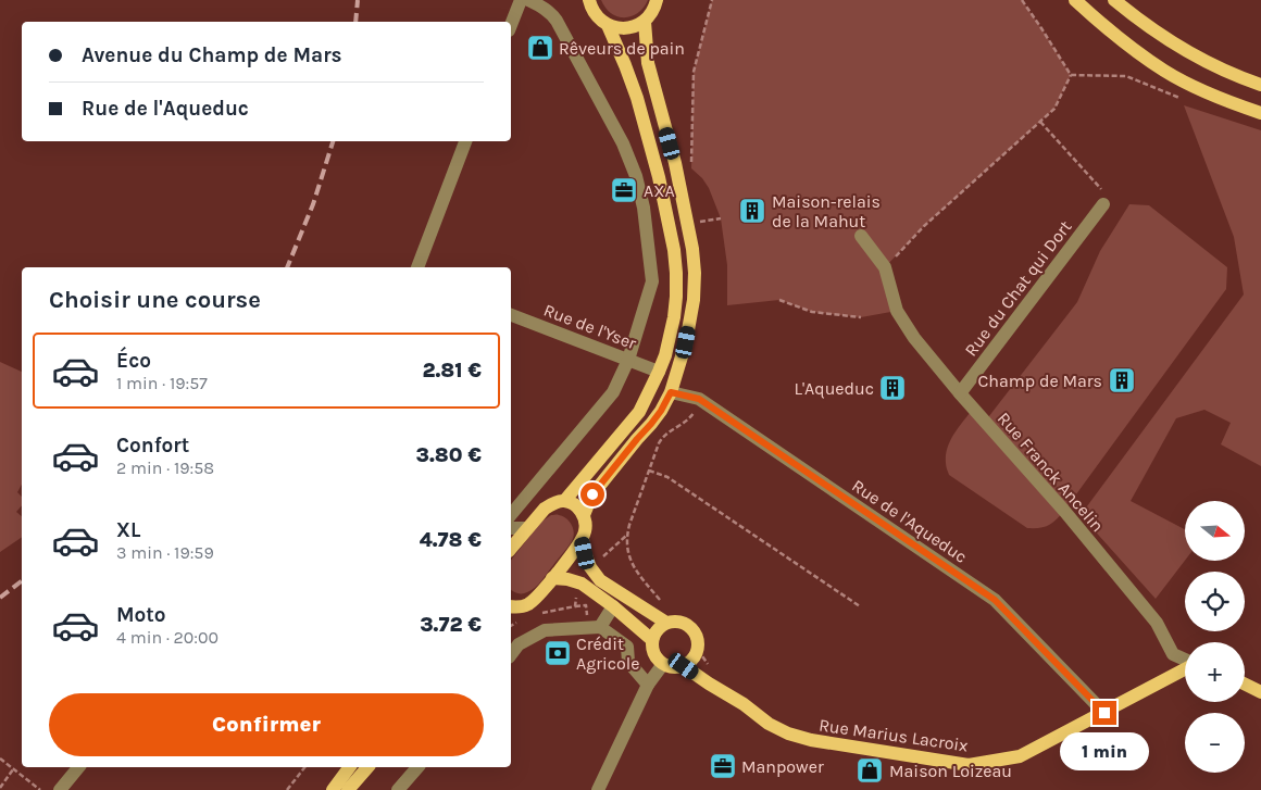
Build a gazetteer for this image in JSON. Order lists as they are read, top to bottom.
{
  "streets": {
    "main road": ["Rue Marius Lacroix"],
    "street": [
      "Rue du Chat qui Dort",
      "Rue de l'Yser",
      "Rue Franck Ancelin",
      "Rue de l'Aqueduc"
    ]
  },
  "crossings": [
    ["Rue du Chat qui Dort", "Rue Franck Ancelin"],
    ["Rue de l'Aqueduc", "Rue Marius Lacroix"]
  ],
  "places": {
    "shop": ["Rêveurs de pain", "Maison Loizeau"],
    "office": ["AXA", "Manpower"],
    "building": ["Maison-relais de la Mahut", "Champ de Mars", "L'Aqueduc"],
    "bank": ["Crédit Agricole"]
  },
  "north": "right",
  "page": {
    "banner": ["Avenue du Champ de Mars", "Rue de l'Aqueduc"],
    "heading": "Choisir une course",
    "list": [
      {
        "name": "Éco",
        "note": "1 min · 19:57",
        "value": "2.81 €"
      },
      {
        "name": "Confort",
        "note": "2 min · 19:58",
        "value": "3.80 €"
      },
      {
        "name": "XL",
        "note": "3 min · 19:59",
        "value": "4.78 €"
      },
      {
        "name": "Moto",
        "note": "4 min · 20:00",
        "value": "3.72 €"
      }
    ],
    "map_buttons": ["+", "−"],
    "buttons": "Confirmer",
    "bubble": "1 min"
  }
}
